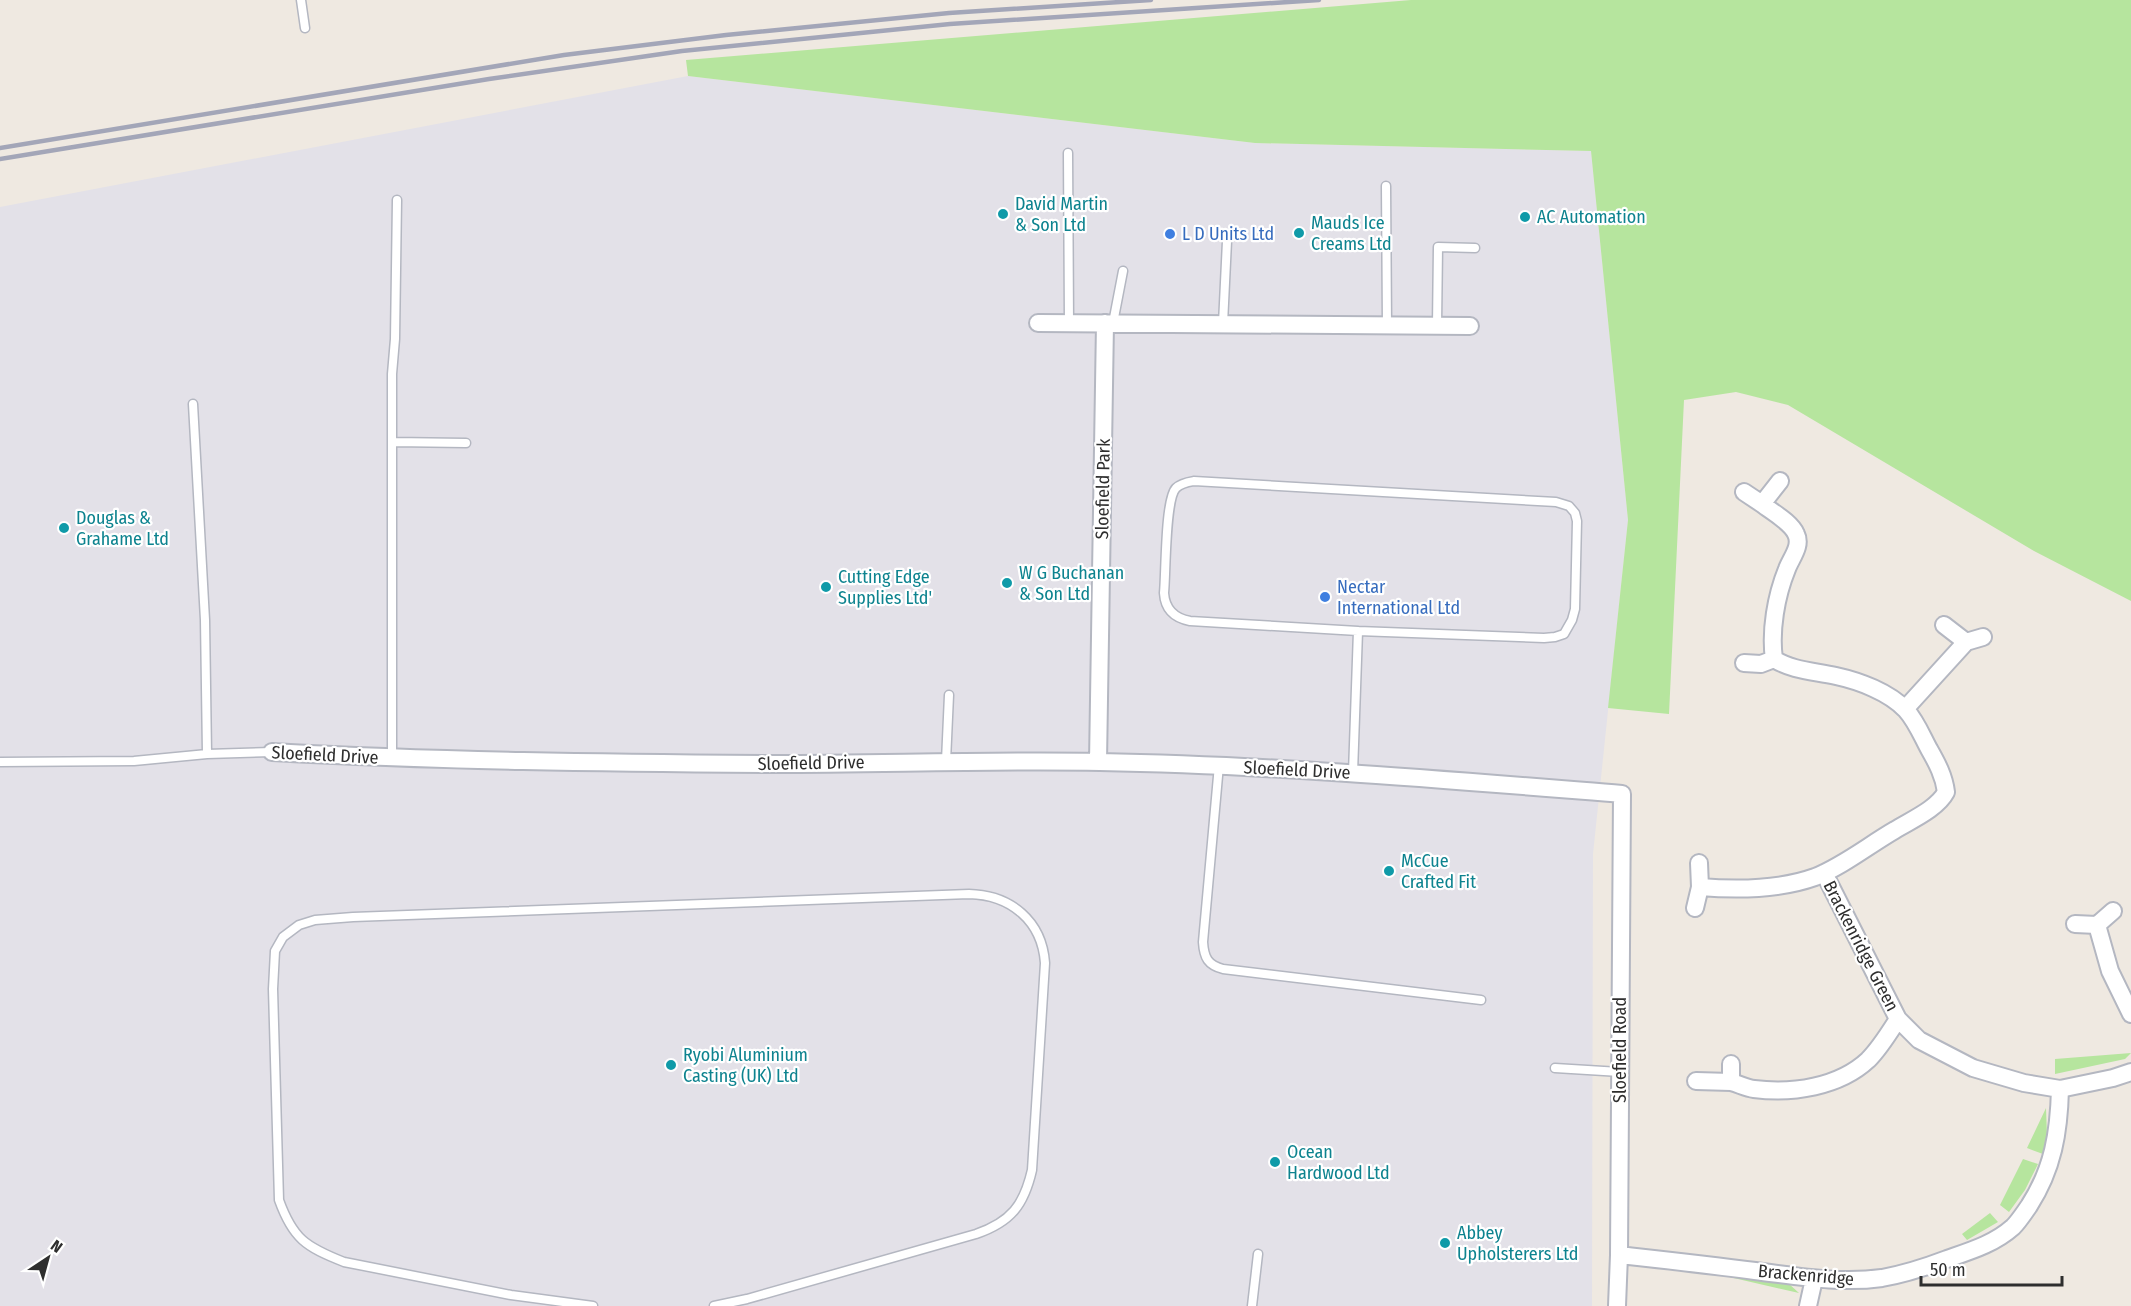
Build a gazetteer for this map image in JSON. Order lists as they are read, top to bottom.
{
  "streets": {
    "street": [
      "Sloefield Park",
      "Sloefield Drive",
      "Brackenridge Green",
      "Sloefield Road",
      "Brackenridge"
    ]
  },
  "crossings": [
    ["Sloefield Park", "Sloefield Drive"],
    ["Sloefield Drive", "Sloefield Road"],
    ["Brackenridge Green", "Brackenridge"],
    ["Sloefield Road", "Brackenridge"]
  ],
  "places": [
    "David Martin & Son Ltd",
    "AC Automation",
    "Mauds Ice Creams Ltd",
    "L D Units Ltd",
    "Douglas & Grahame Ltd",
    "W G Buchanan & Son Ltd",
    "Cutting Edge Supplies Ltd'",
    "Nectar International Ltd",
    "McCue Crafted Fit",
    "Ryobi Aluminium Casting (UK) Ltd",
    "Ocean Hardwood Ltd",
    "Abbey Upholsterers Ltd"
  ],
  "scale_bar": "50 m",
  "north": "top right"
}
